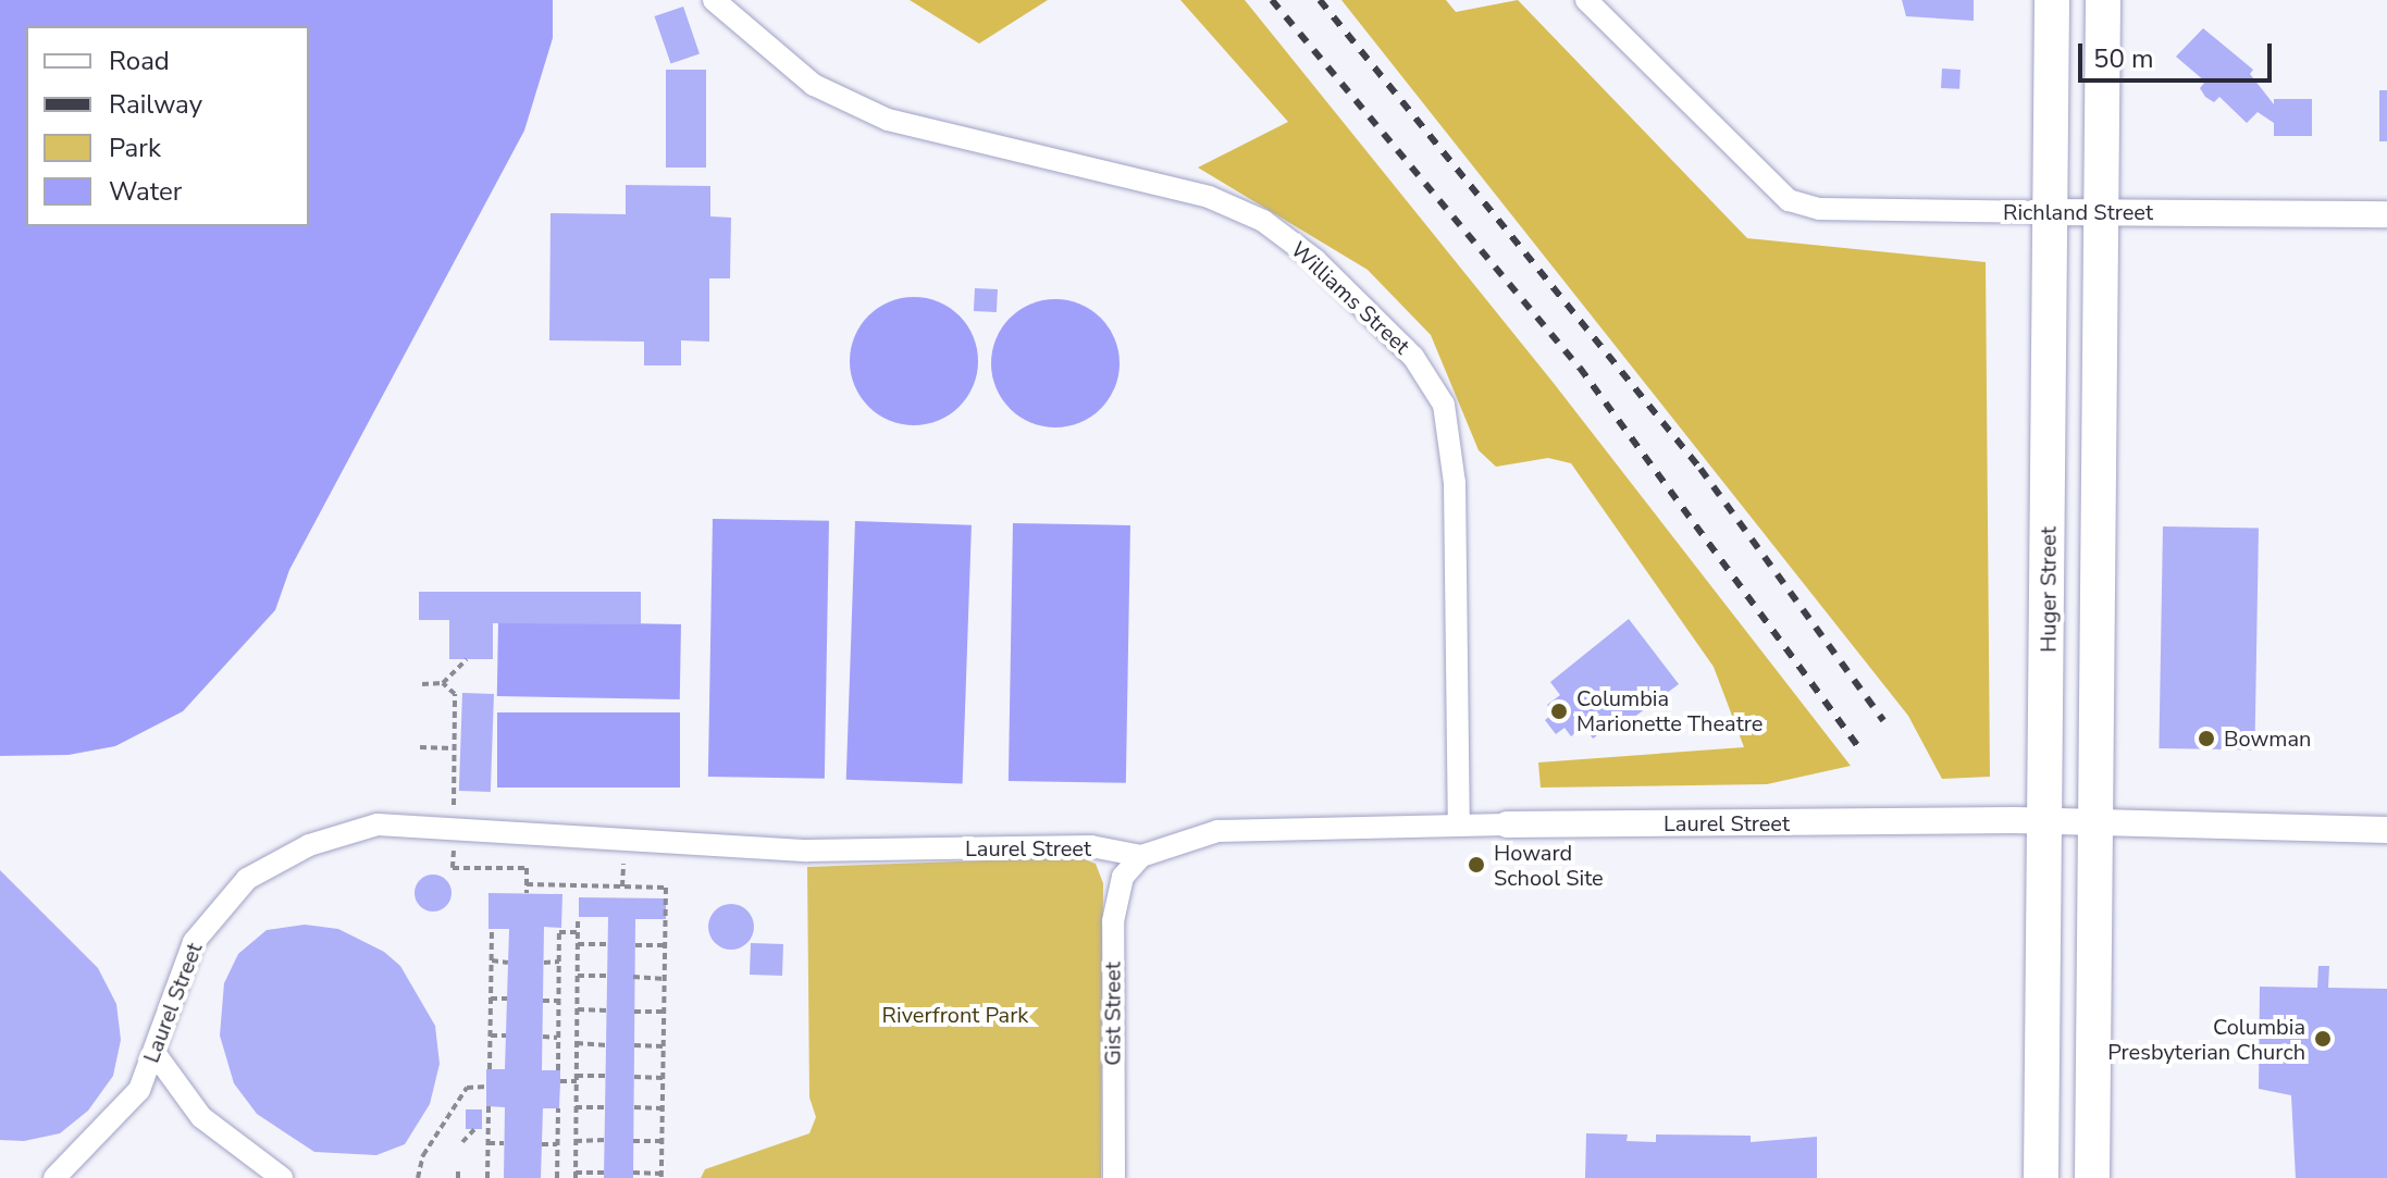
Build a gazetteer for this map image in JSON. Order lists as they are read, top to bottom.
{
  "streets": {
    "highway": ["Huger Street"],
    "street": [
      "Richland Street",
      "Williams Street",
      "Laurel Street",
      "Gist Street"
    ]
  },
  "crossings": [
    ["Richland Street", "Huger Street"],
    ["Williams Street", "Laurel Street"],
    ["Huger Street", "Laurel Street"],
    ["Laurel Street", "Gist Street"]
  ],
  "parks": ["Riverfront Park"],
  "places": [
    "Columbia Marionette Theatre",
    "Bowman",
    "Howard School Site",
    "Columbia Presbyterian Church"
  ],
  "legend": [
    "Road",
    "Railway",
    "Park",
    "Water"
  ],
  "scale_bar": "50 m"
}
